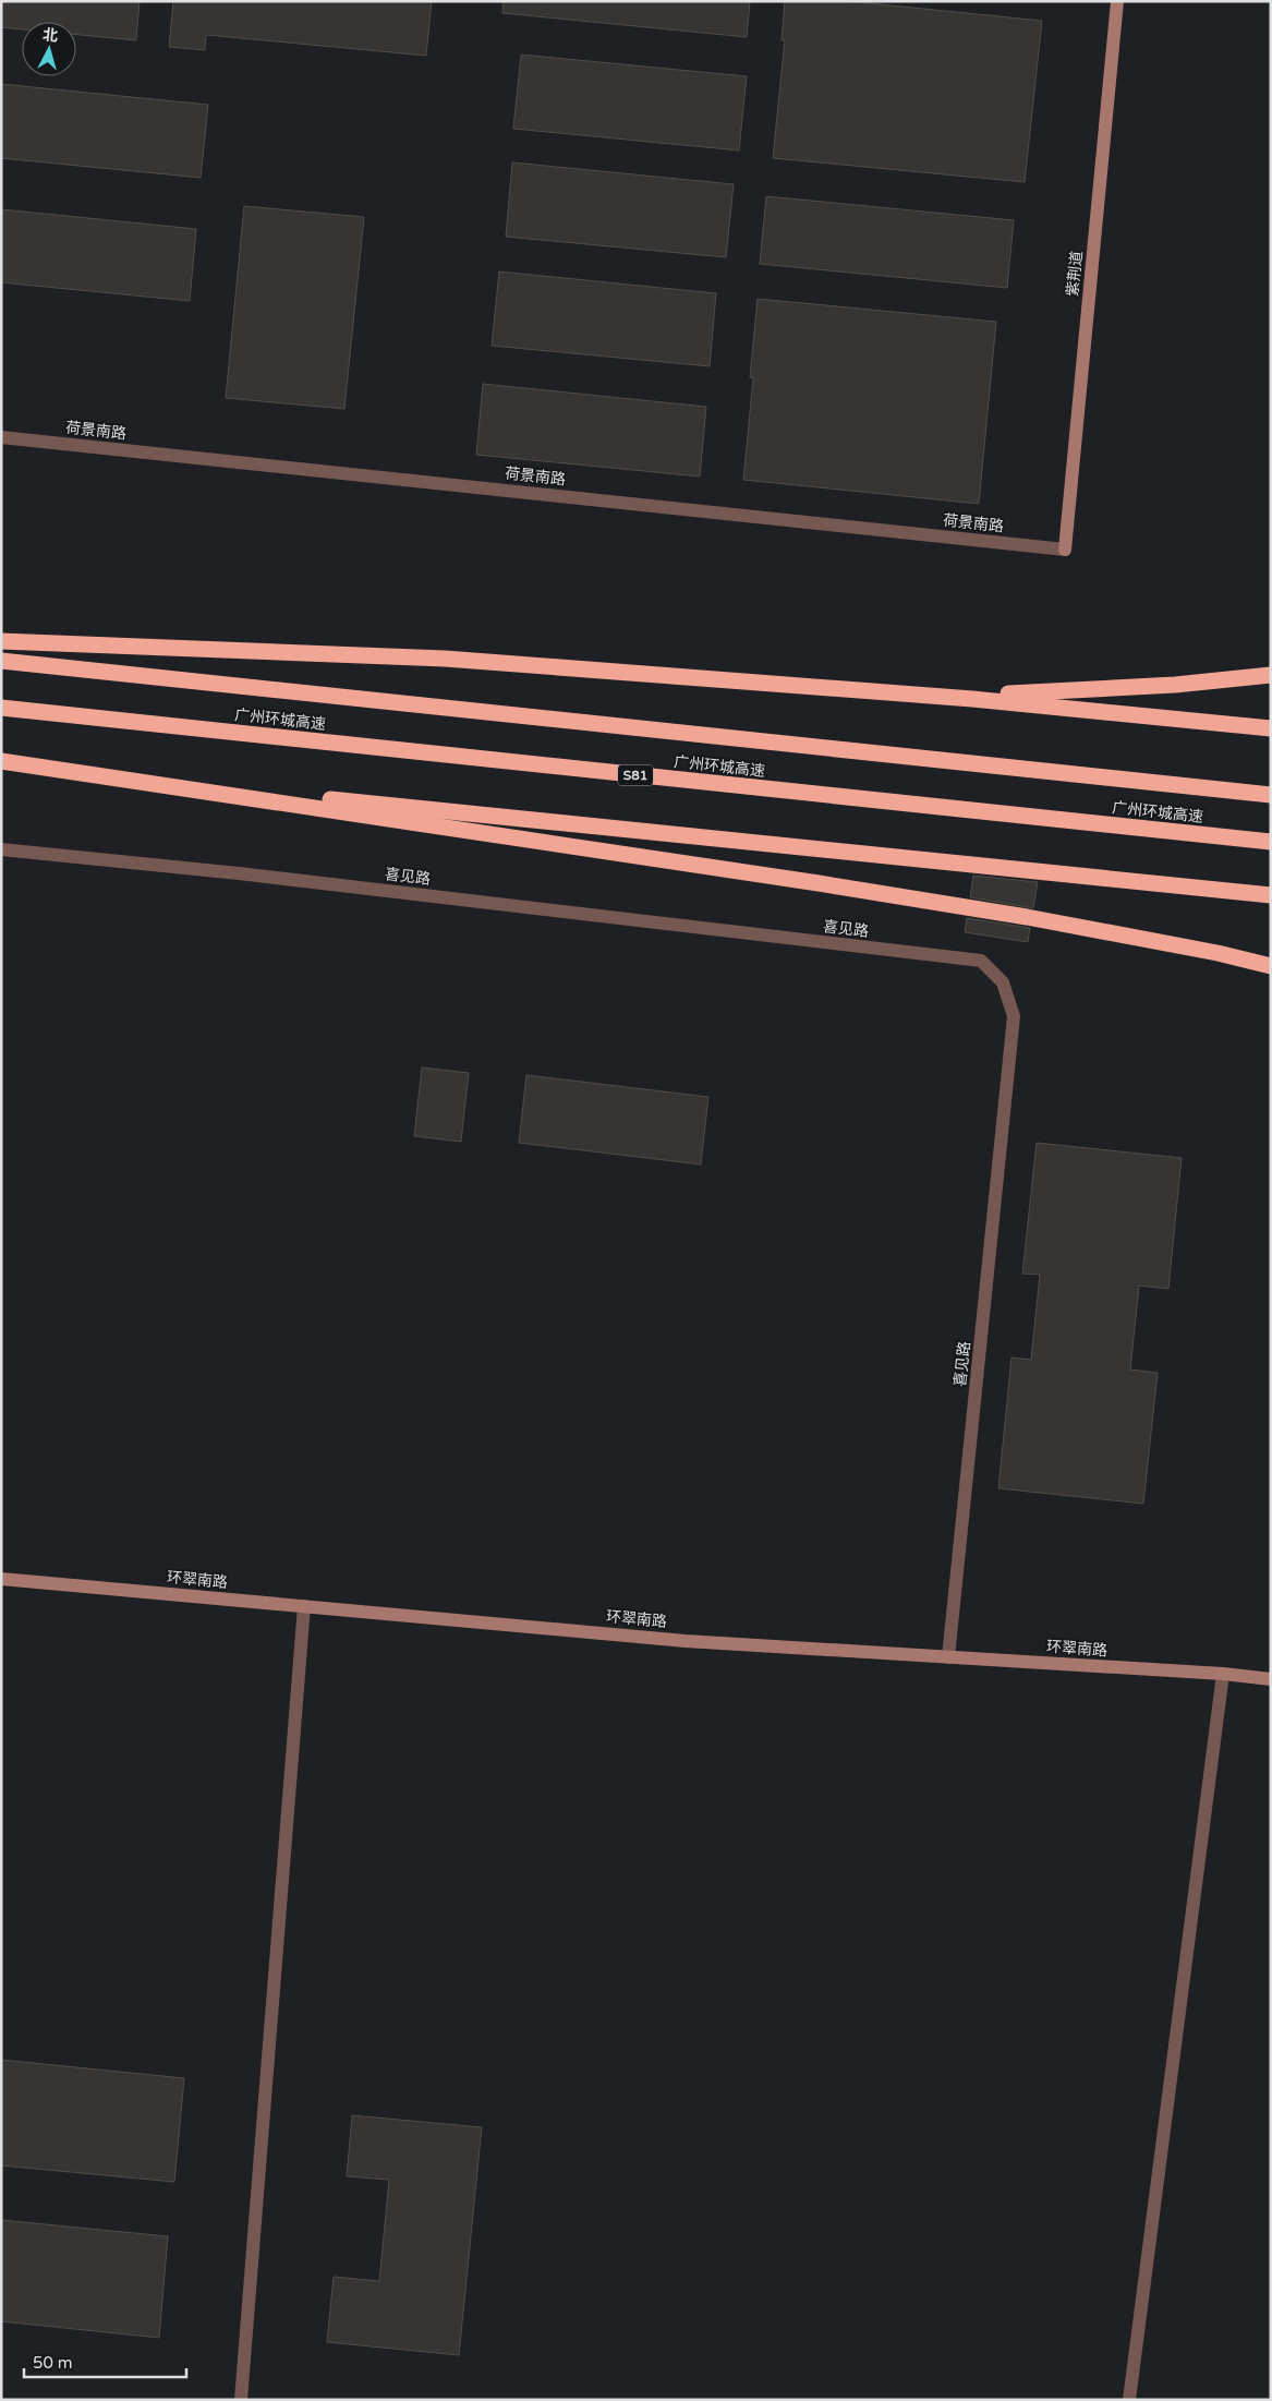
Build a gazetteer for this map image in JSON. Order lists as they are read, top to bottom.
{
  "streets": {
    "highway": ["广州环城高速", "S81"],
    "street": [
      "紫荆道",
      "荷景南路",
      "喜见路",
      "环翠南路"
    ]
  },
  "crossings": [
    ["紫荆道", "荷景南路"],
    ["喜见路", "环翠南路"]
  ],
  "scale_bar": "50 m",
  "north": "top"
}
